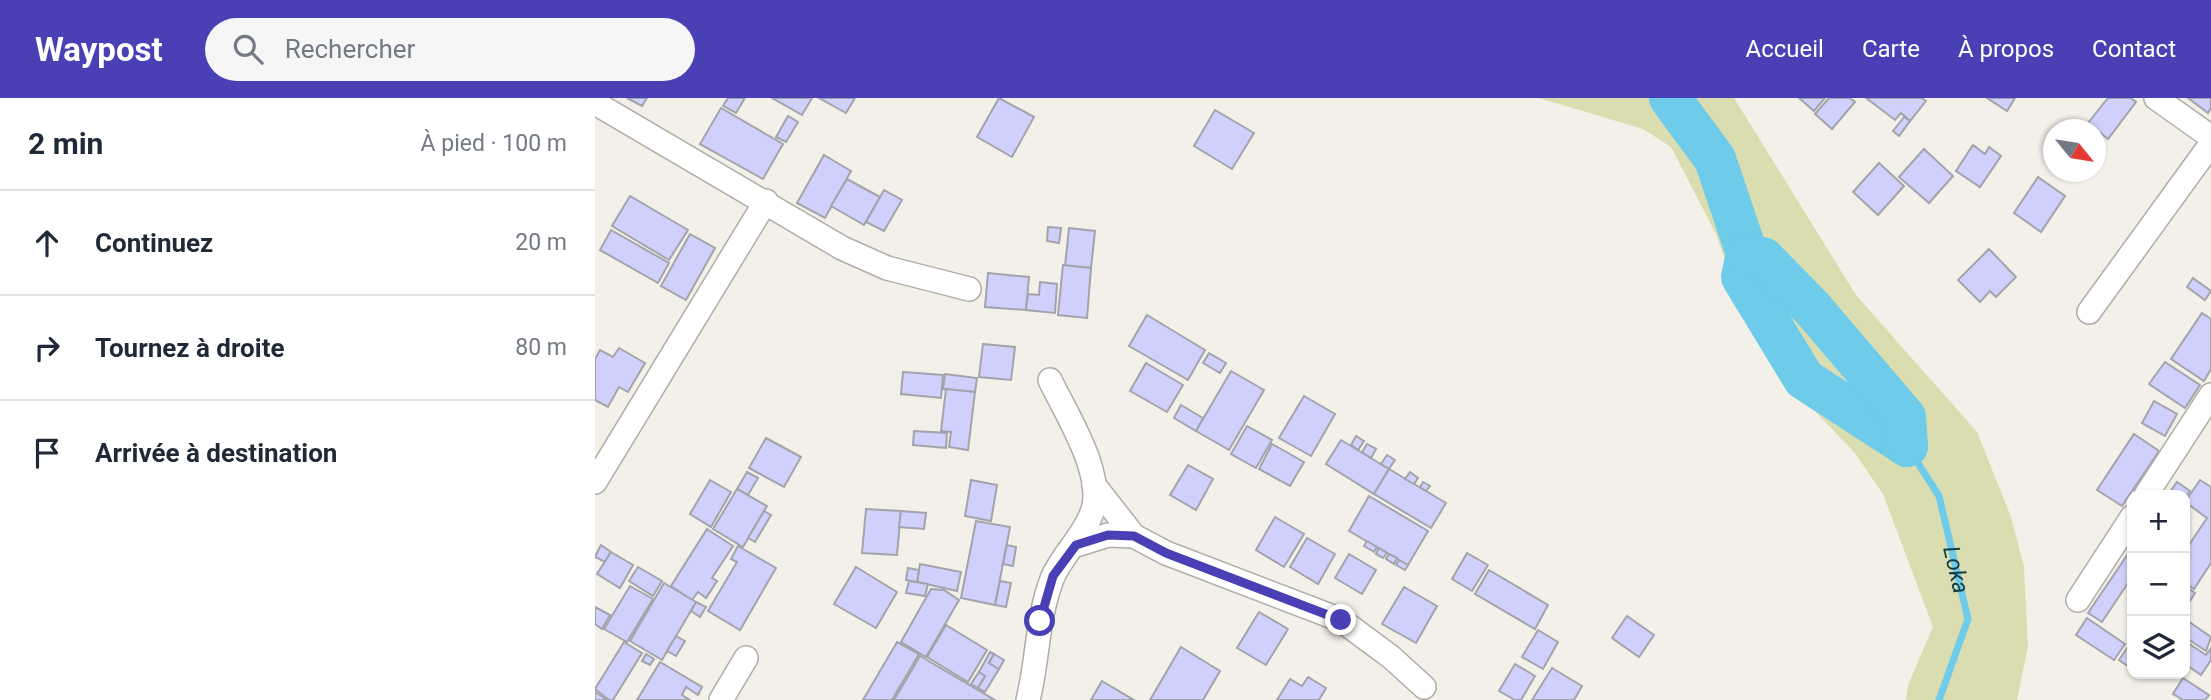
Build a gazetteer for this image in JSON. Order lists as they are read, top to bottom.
{
  "water": ["Loka"],
  "north": "bottom right",
  "page": {
    "header": "Waypost",
    "search": "Rechercher",
    "nav": [
      "Accueil",
      "Carte",
      "À propos",
      "Contact"
    ],
    "heading": ["2 min", "À pied · 100 m"],
    "list": [
      ["Continuez", "20 m"],
      ["Tournez à droite", "80 m"],
      "Arrivée à destination"
    ],
    "map_buttons": ["+", "−"]
  }
}
